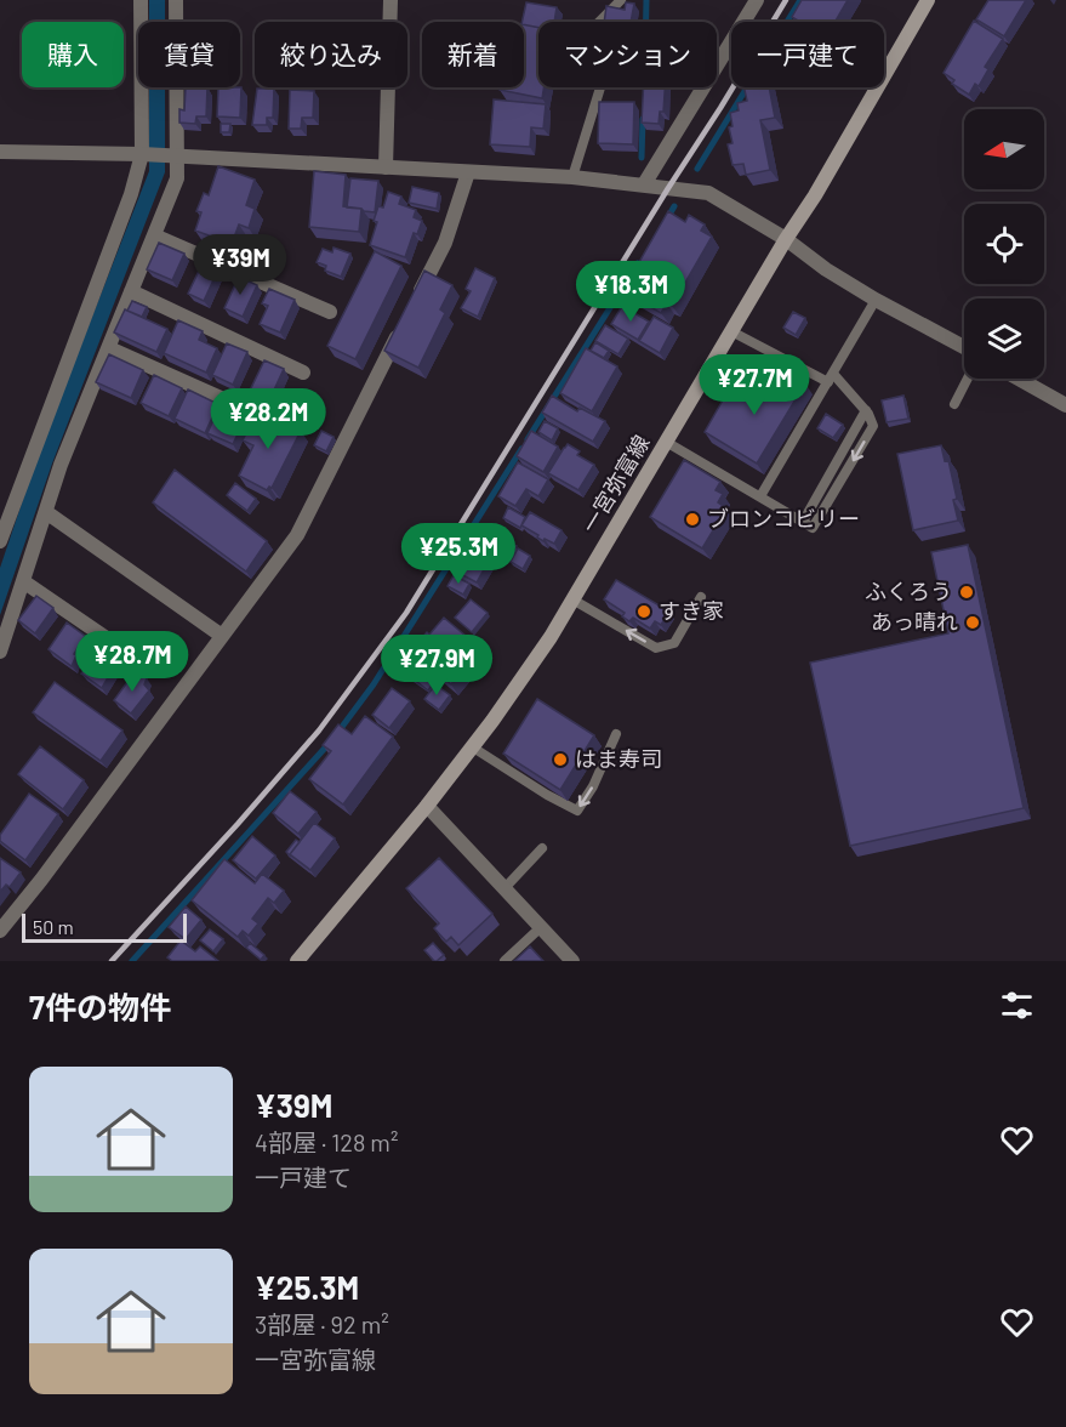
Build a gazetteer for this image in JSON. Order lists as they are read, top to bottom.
{
  "streets": {
    "main road": ["一宮弥富線"]
  },
  "places": [
    "ブロンコビリー",
    "ふくろう",
    "すき家",
    "あっ晴れ",
    "はま寿司"
  ],
  "scale_bar": "50 m",
  "north": "left",
  "page": {
    "chip": [
      "購入",
      "賃貸",
      "絞り込み",
      "新着",
      "マンション",
      "一戸建て"
    ],
    "price": [
      "¥39M",
      "¥18.3M",
      "¥27.7M",
      "¥28.2M",
      "¥25.3M",
      "¥28.7M",
      "¥27.9M"
    ],
    "scale": "50 m",
    "heading": "7件の物件",
    "list": [
      {
        "name": "¥39M",
        "note": "4部屋 · 128 m² · 一戸建て"
      },
      {
        "name": "¥25.3M",
        "note": "3部屋 · 92 m² · 一宮弥富線"
      }
    ]
  }
}
